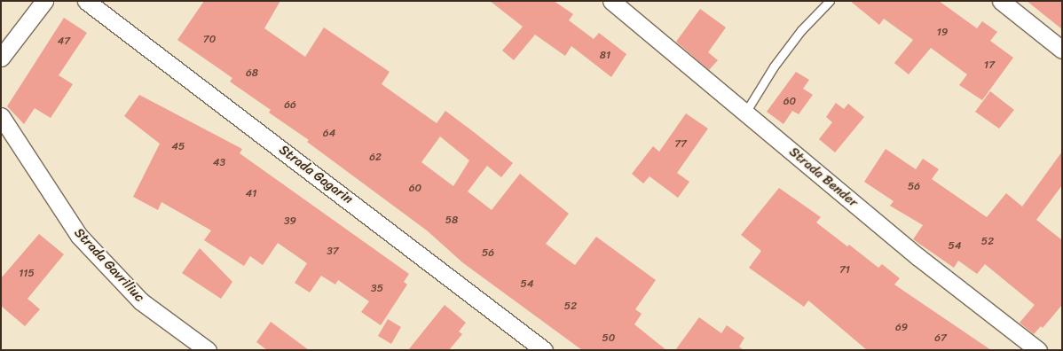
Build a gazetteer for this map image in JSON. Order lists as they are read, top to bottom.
{
  "streets": {
    "street": ["Strada Gagarin", "Strada Bender", "Strada Gavriliuc"]
  },
  "house_numbers": [
    "19",
    "70",
    "47",
    "81",
    "17",
    "68",
    "60",
    "66",
    "64",
    "77",
    "45",
    "62",
    "43",
    "56",
    "60",
    "41",
    "58",
    "39",
    "52",
    "54",
    "37",
    "56",
    "71",
    "115",
    "54",
    "35",
    "52",
    "69",
    "50",
    "67"
  ]
}
